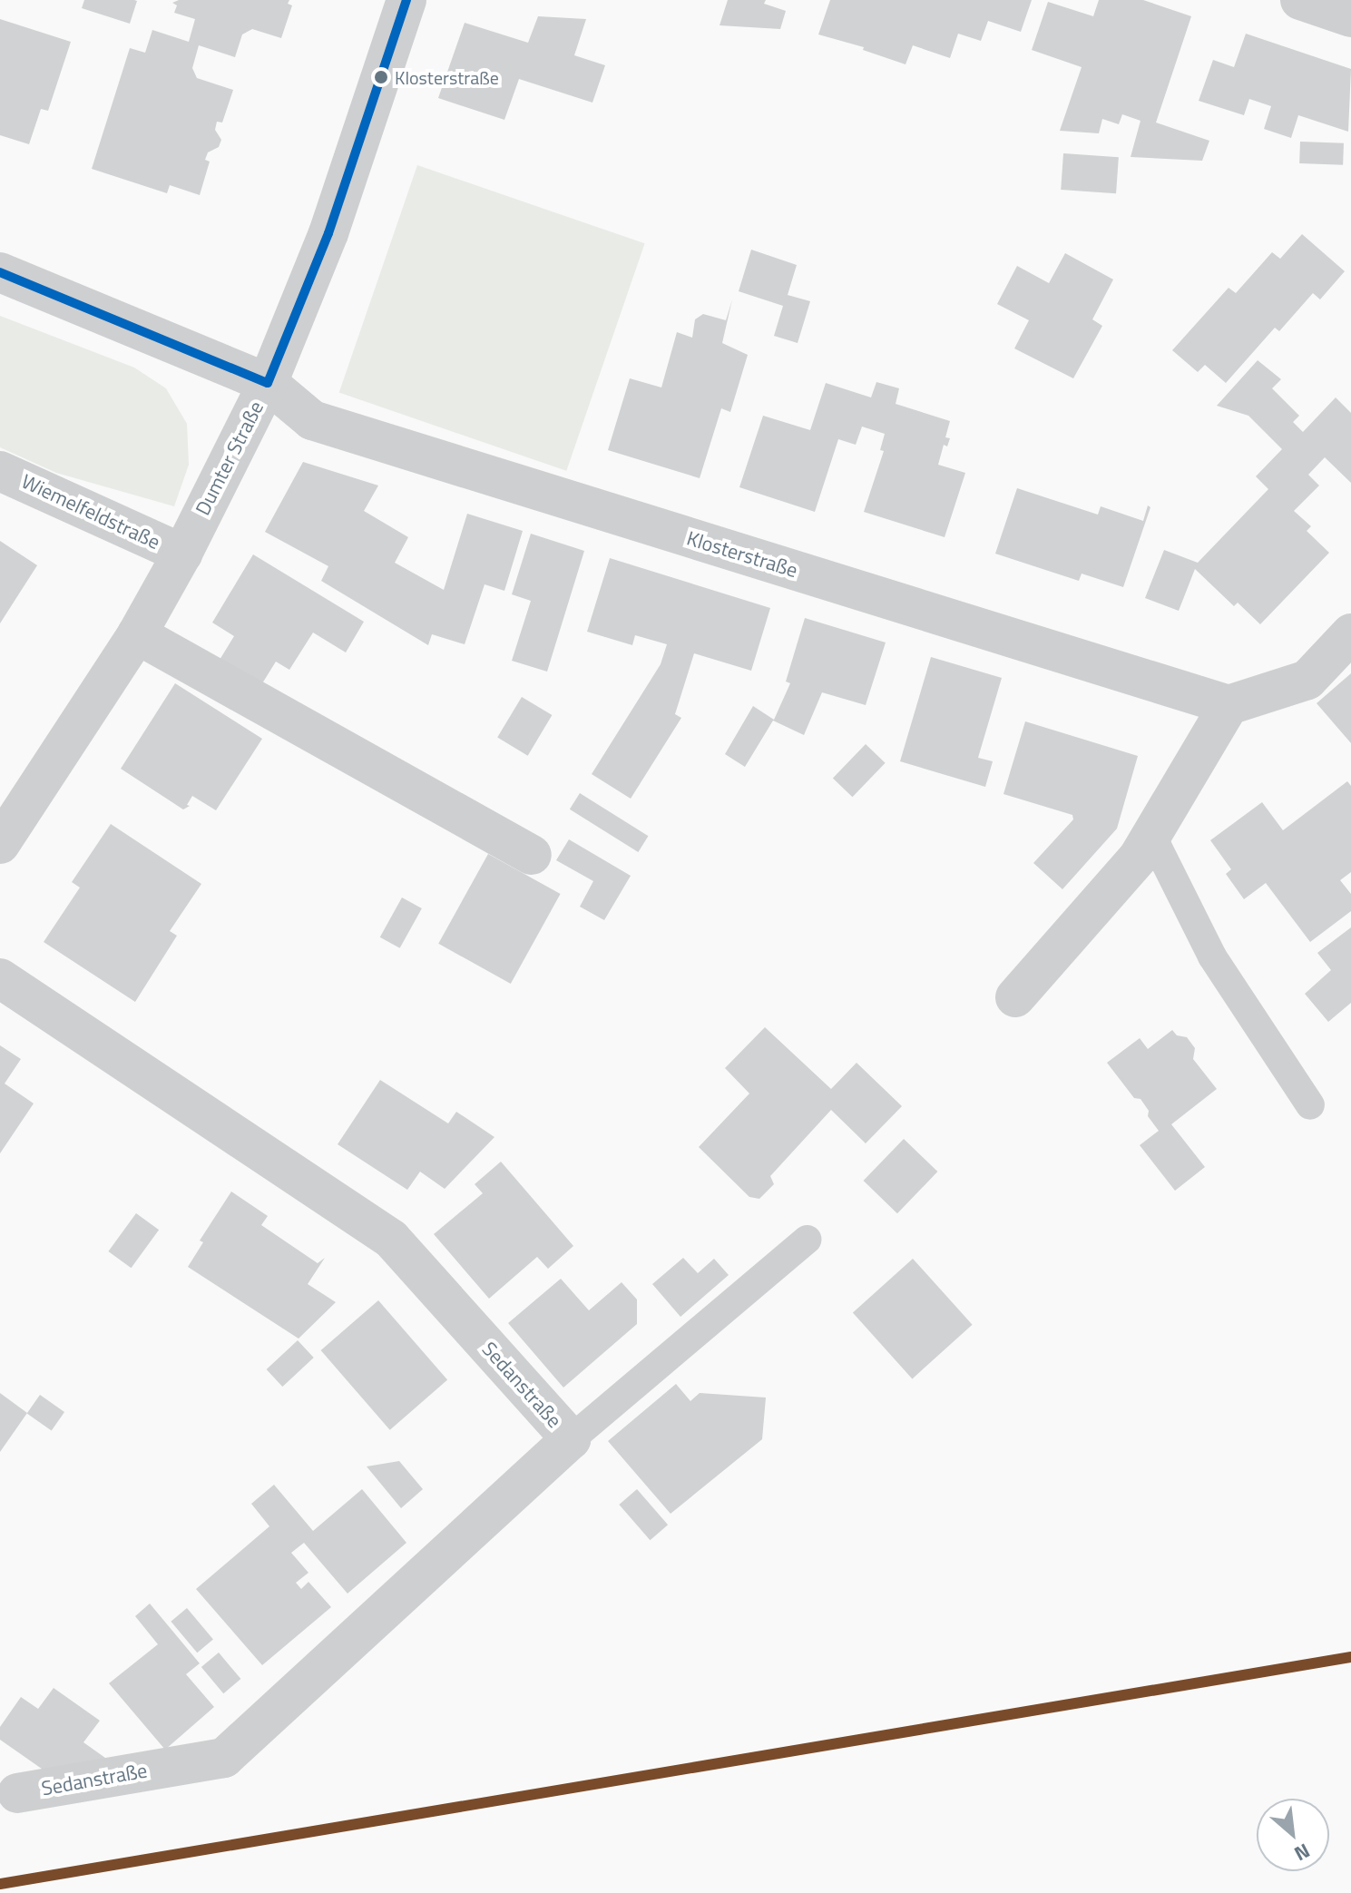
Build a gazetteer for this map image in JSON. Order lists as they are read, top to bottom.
{
  "streets": {
    "street": [
      "Dumter Straße",
      "Wiemelfeldstraße",
      "Klosterstraße",
      "Sedanstraße"
    ]
  },
  "crossings": [
    ["Dumter Straße", "Wiemelfeldstraße"],
    ["Dumter Straße", "Klosterstraße"]
  ],
  "places": ["Klosterstraße"],
  "north": "bottom right"
}
